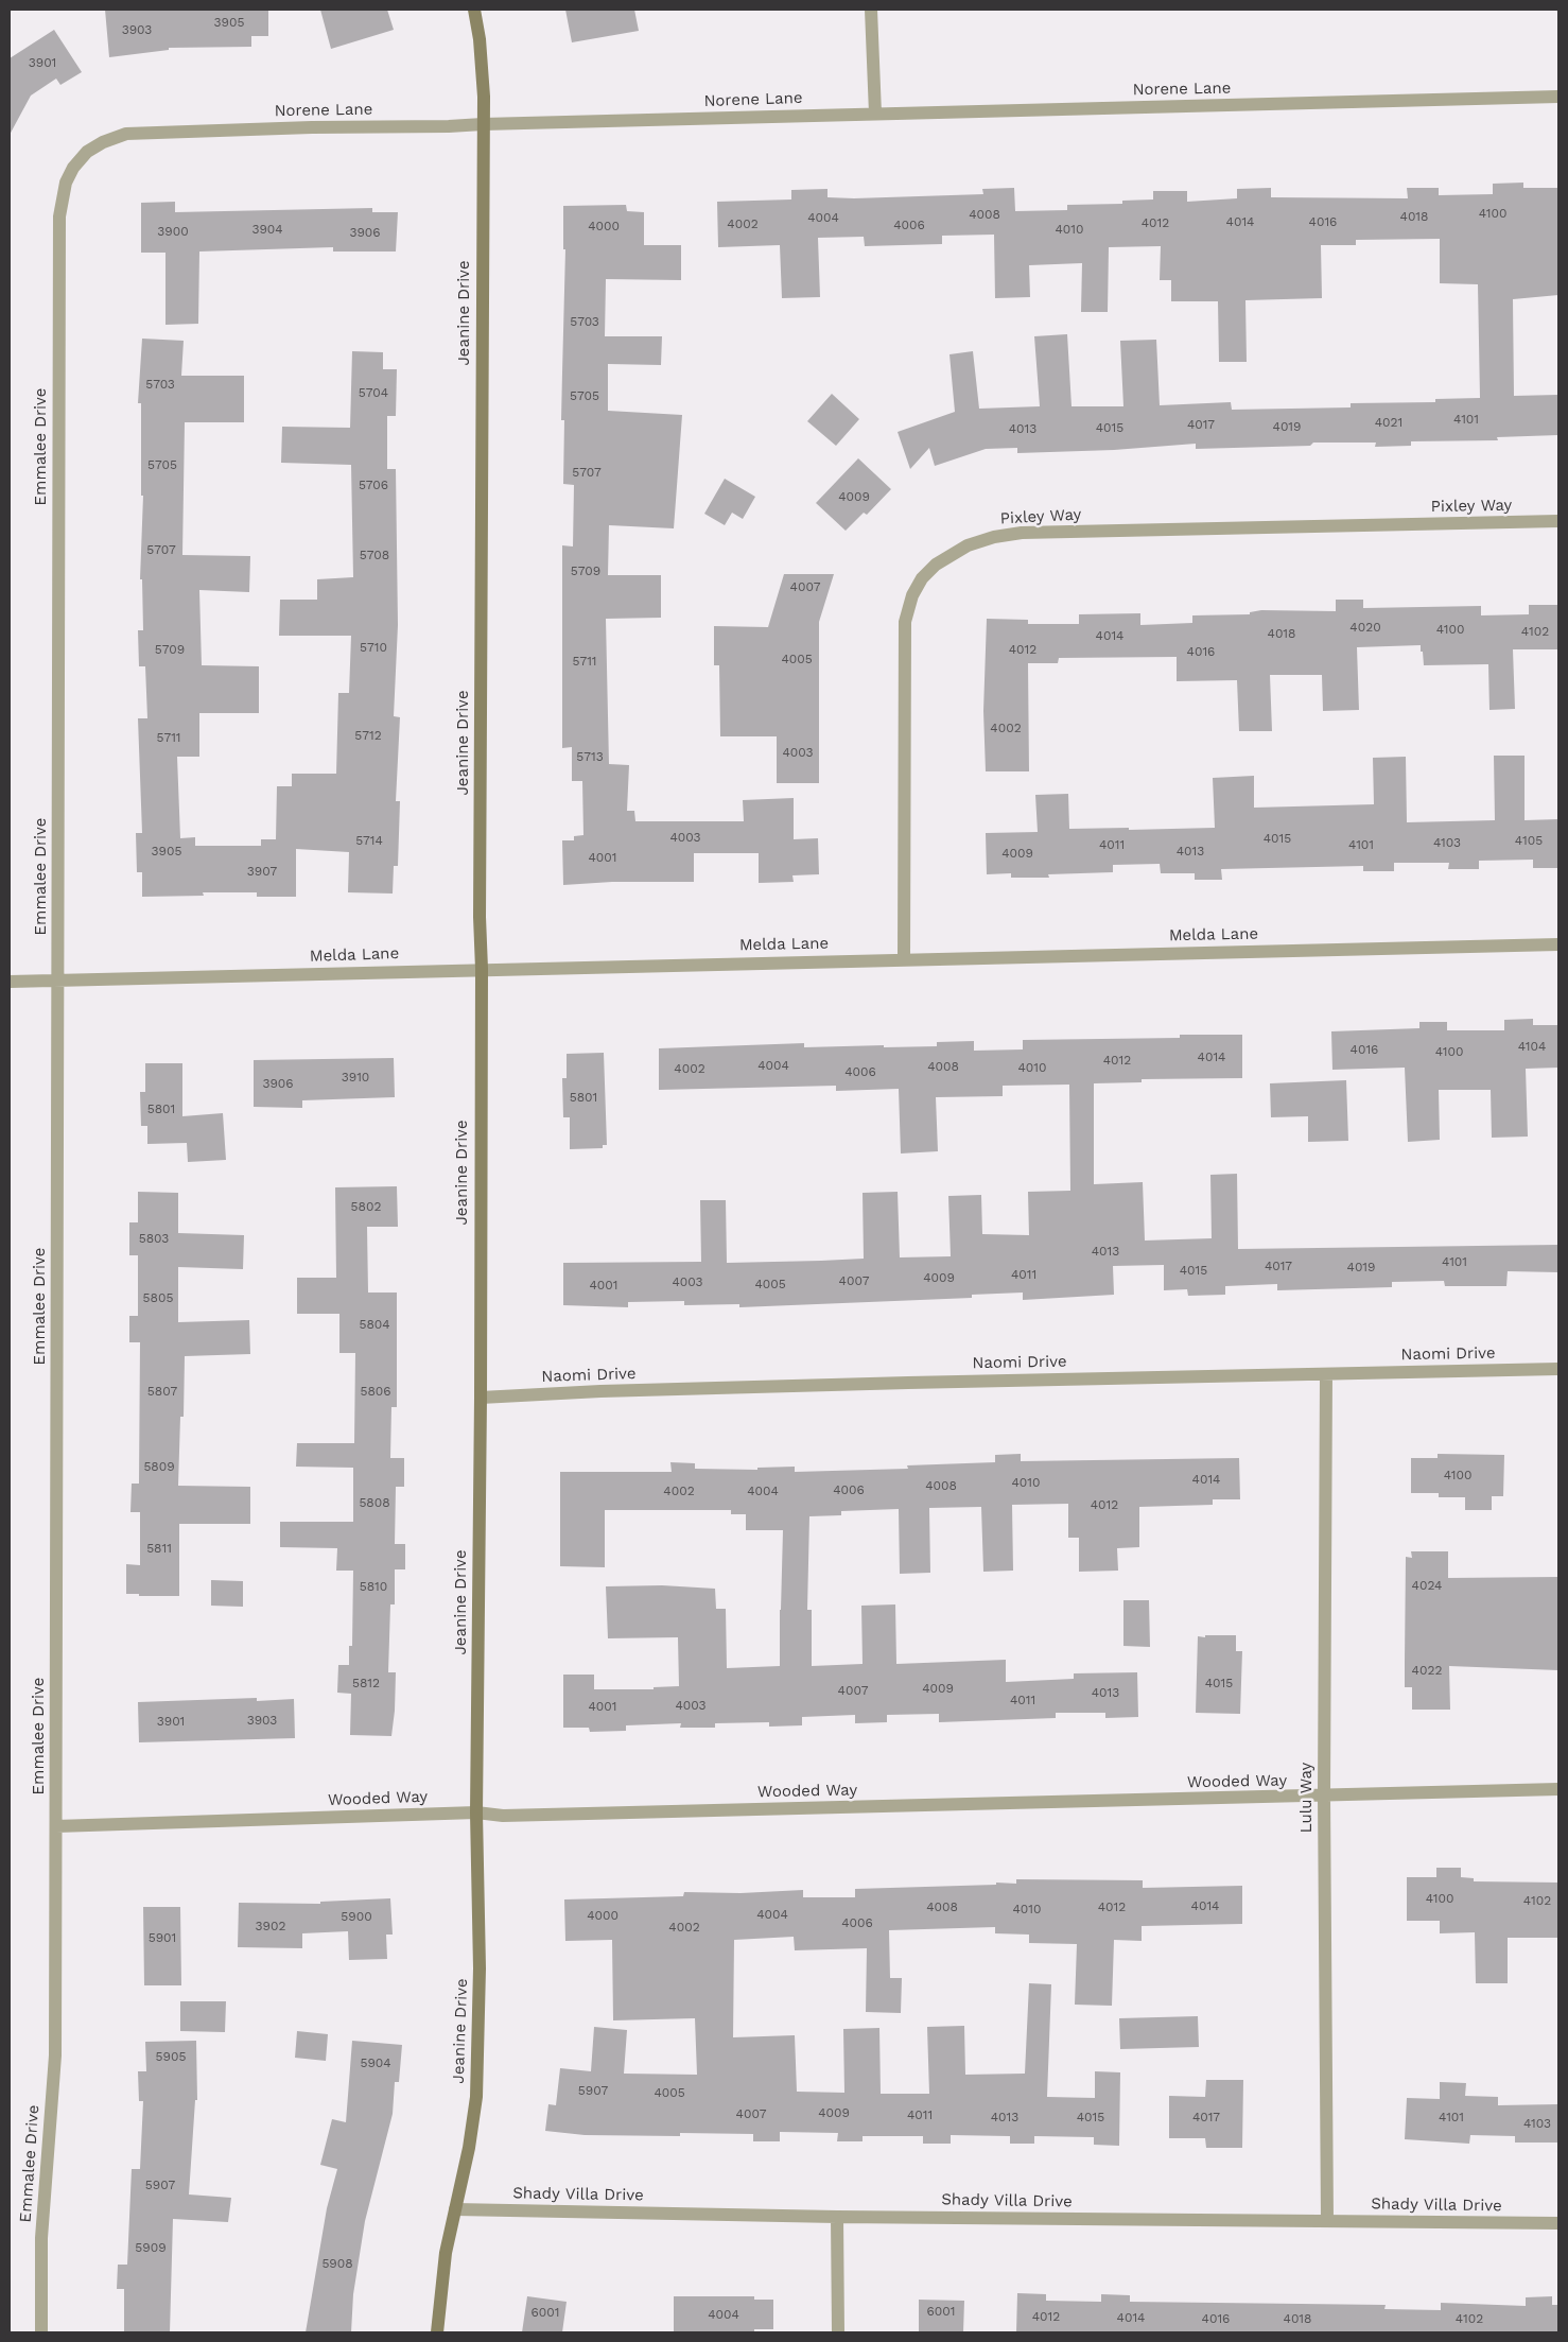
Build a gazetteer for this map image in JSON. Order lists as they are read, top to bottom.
{
  "streets": {
    "street": [
      "Norene Lane",
      "Jeanine Drive",
      "Emmalee Drive",
      "Pixley Way",
      "Melda Lane",
      "Naomi Drive",
      "Wooded Way",
      "Lulu Way",
      "Shady Villa Drive"
    ]
  },
  "crossings": [
    ["Norene Lane", "Jeanine Drive"],
    ["Norene Lane", "Emmalee Drive"],
    ["Jeanine Drive", "Melda Lane"],
    ["Jeanine Drive", "Naomi Drive"],
    ["Jeanine Drive", "Wooded Way"],
    ["Jeanine Drive", "Shady Villa Drive"],
    ["Emmalee Drive", "Melda Lane"],
    ["Emmalee Drive", "Wooded Way"],
    ["Pixley Way", "Melda Lane"],
    ["Naomi Drive", "Lulu Way"],
    ["Wooded Way", "Lulu Way"],
    ["Lulu Way", "Shady Villa Drive"]
  ],
  "house_numbers": [
    "3905",
    "3903",
    "3901",
    "4100",
    "4008",
    "4018",
    "4004",
    "4014",
    "4016",
    "4012",
    "4002",
    "4006",
    "4000",
    "3904",
    "4010",
    "3900",
    "3906",
    "5703",
    "5703",
    "5704",
    "5705",
    "4101",
    "4021",
    "4017",
    "4019",
    "4015",
    "4013",
    "5705",
    "5707",
    "5706",
    "4009",
    "5707",
    "5708",
    "5709",
    "4007",
    "4020",
    "4100",
    "4102",
    "4018",
    "4014",
    "5710",
    "5709",
    "4012",
    "4016",
    "4005",
    "5711",
    "4002",
    "5712",
    "5711",
    "4003",
    "5713",
    "4003",
    "4015",
    "5714",
    "4105",
    "4103",
    "4011",
    "4101",
    "3905",
    "4013",
    "4009",
    "4001",
    "3907",
    "4104",
    "4016",
    "4100",
    "4014",
    "4012",
    "4004",
    "4008",
    "4010",
    "4002",
    "4006",
    "3910",
    "3906",
    "5801",
    "5801",
    "5802",
    "5803",
    "4013",
    "4101",
    "4017",
    "4019",
    "4015",
    "4011",
    "4009",
    "4007",
    "4003",
    "4005",
    "4001",
    "5805",
    "5804",
    "5807",
    "5806",
    "5809",
    "4100",
    "4014",
    "4010",
    "4008",
    "4006",
    "4002",
    "4004",
    "5808",
    "4012",
    "5811",
    "4024",
    "5810",
    "4022",
    "5812",
    "4015",
    "4009",
    "4007",
    "4013",
    "4011",
    "4003",
    "4001",
    "3903",
    "3901",
    "4100",
    "4102",
    "4014",
    "4008",
    "4012",
    "4010",
    "4004",
    "4000",
    "5900",
    "4006",
    "3902",
    "4002",
    "5901",
    "5905",
    "5904",
    "5907",
    "4005",
    "4009",
    "4007",
    "4011",
    "4013",
    "4015",
    "4017",
    "4101",
    "4103",
    "5907",
    "5909",
    "5908",
    "6001",
    "6001",
    "4004",
    "4012",
    "4014",
    "4016",
    "4018",
    "4102"
  ]
}
